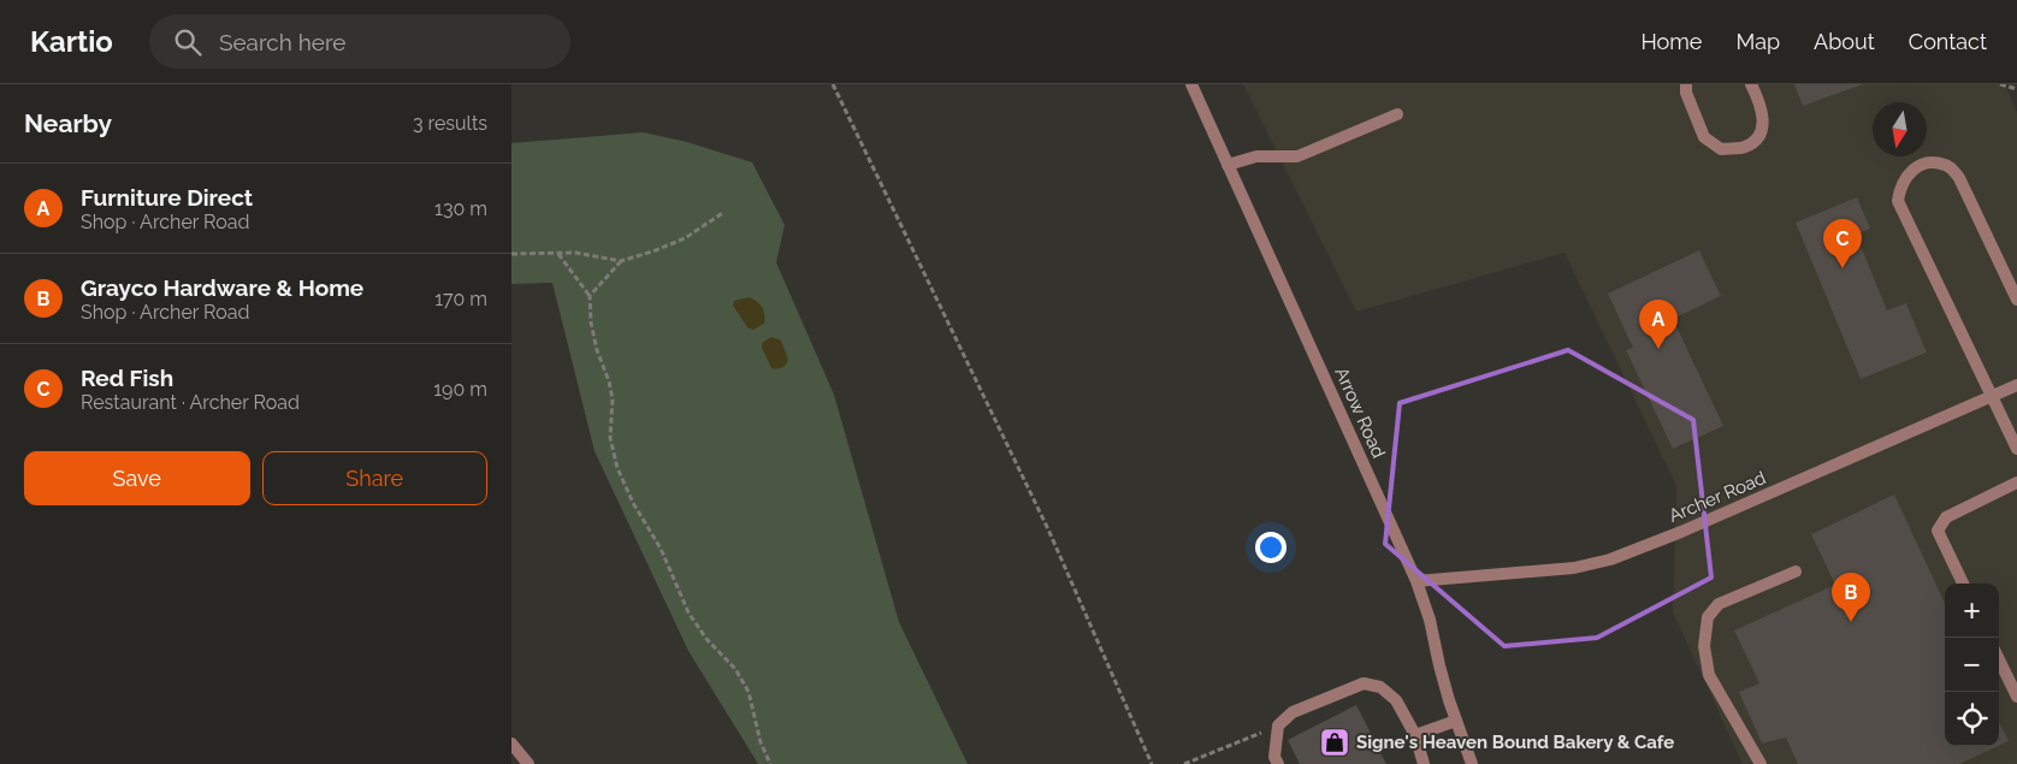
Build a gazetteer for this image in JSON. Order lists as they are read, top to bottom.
{
  "streets": {
    "street": ["Arrow Road", "Archer Road"]
  },
  "crossings": [
    ["Arrow Road", "Archer Road"]
  ],
  "places": {
    "shop": ["Signe's Heaven Bound Bakery & Cafe"]
  },
  "north": "bottom",
  "page": {
    "header": "Kartio",
    "search": "Search here",
    "nav": [
      "Home",
      "Map",
      "About",
      "Contact"
    ],
    "heading": ["Nearby", "3 results"],
    "list": [
      {
        "mark": "A",
        "name": "Furniture Direct",
        "note": "Shop · Archer Road",
        "value": "130 m"
      },
      {
        "mark": "B",
        "name": "Grayco Hardware & Home",
        "note": "Shop · Archer Road",
        "value": "170 m"
      },
      {
        "mark": "C",
        "name": "Red Fish",
        "note": "Restaurant · Archer Road",
        "value": "190 m"
      }
    ],
    "pins": ["C", "A", "B"],
    "buttons": ["Save", "Share"],
    "map_buttons": ["+", "−"]
  }
}
